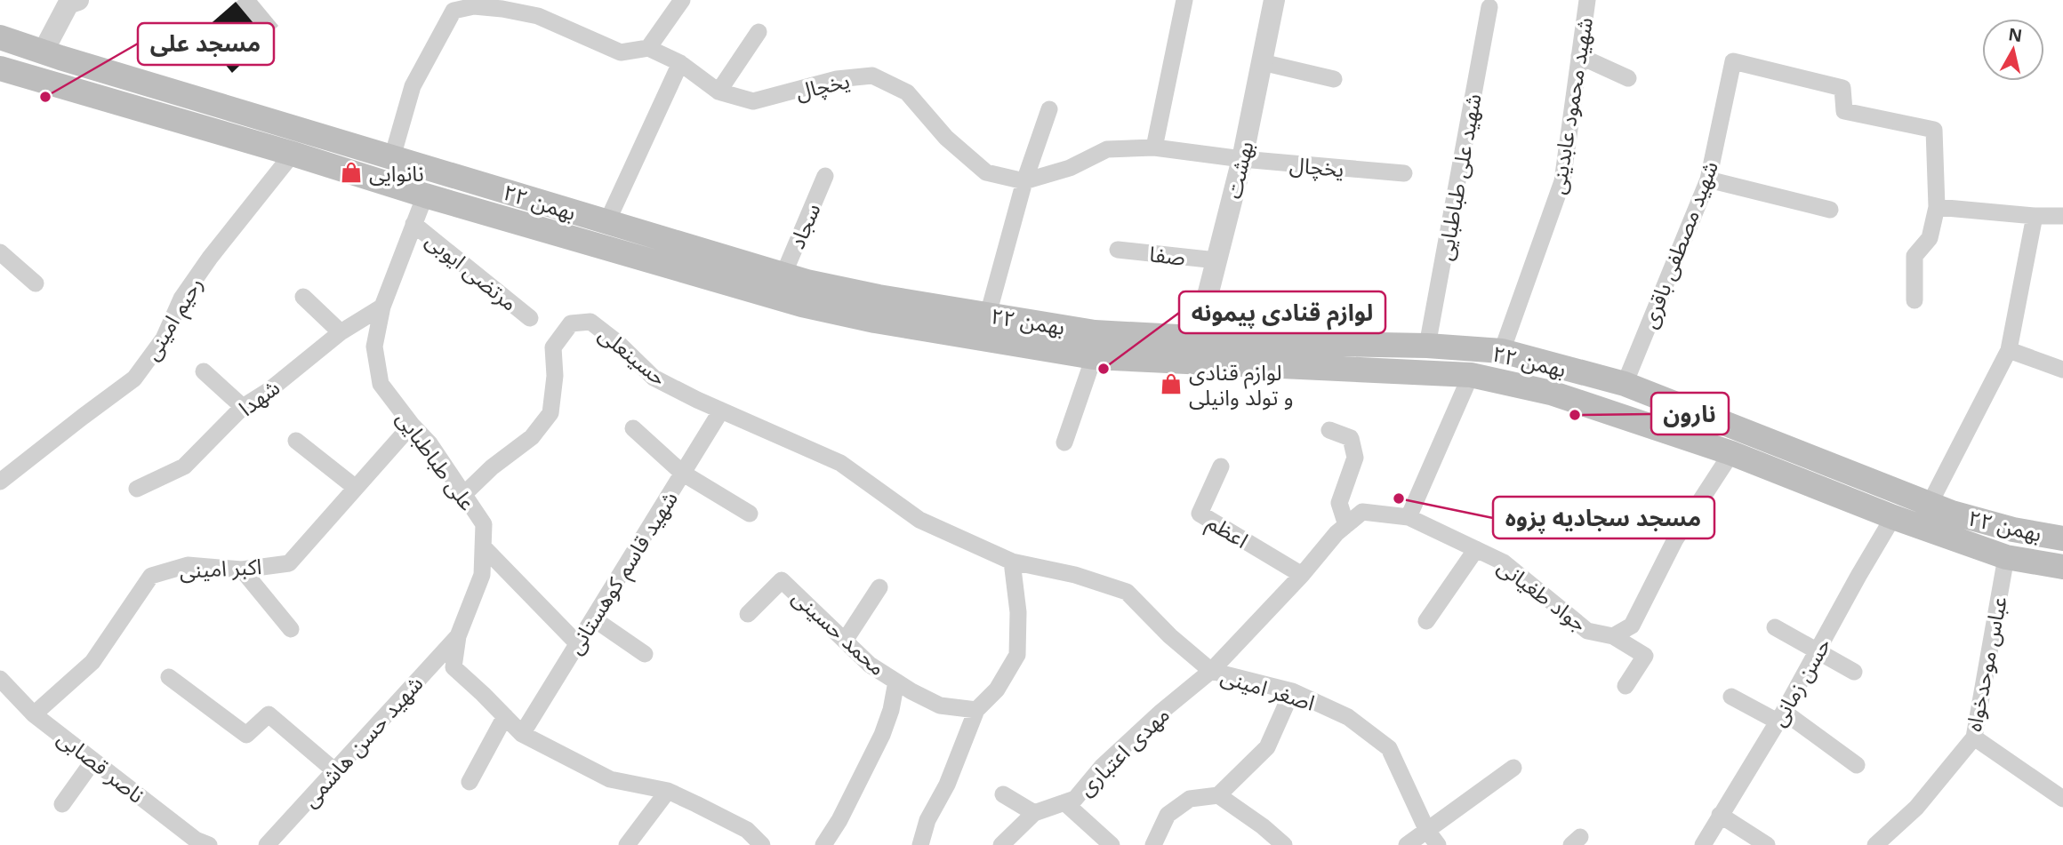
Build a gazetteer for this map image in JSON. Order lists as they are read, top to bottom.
{
  "streets": {
    "main road": ["۲۲ بهمن"],
    "street": [
      "یخچال",
      "شهید محمود عابدینی",
      "بهشت",
      "شهید علی طباطبایی",
      "سجاد",
      "شهید مصطفی باقری",
      "صفا",
      "مرتضی ایوبی",
      "رحیم امینی",
      "حسینعلی",
      "شهدا",
      "علی طباطبایی",
      "اعظم",
      "اکبر امینی",
      "شهید قاسم کوهستانی",
      "جواد طغیانی",
      "محمد حسینی",
      "عباس موحدخواه",
      "حسن زمانی",
      "اصغر امینی",
      "شهید حسن هاشمی",
      "مهدی اعتباری",
      "ناصر قصابی"
    ]
  },
  "crossings": [
    ["یخچال", "بهشت"],
    ["شهید محمود عابدینی", "۲۲ بهمن"],
    ["بهشت", "۲۲ بهمن"],
    ["بهشت", "صفا"],
    ["شهید علی طباطبایی", "۲۲ بهمن"],
    ["۲۲ بهمن", "سجاد"],
    ["۲۲ بهمن", "شهید مصطفی باقری"],
    ["۲۲ بهمن", "رحیم امینی"],
    ["۲۲ بهمن", "علی طباطبایی"],
    ["۲۲ بهمن", "جواد طغیانی"],
    ["۲۲ بهمن", "عباس موحدخواه"],
    ["۲۲ بهمن", "حسن زمانی"],
    ["مرتضی ایوبی", "علی طباطبایی"],
    ["حسینعلی", "علی طباطبایی"],
    ["حسینعلی", "شهید قاسم کوهستانی"],
    ["حسینعلی", "اصغر امینی"],
    ["حسینعلی", "مهدی اعتباری"],
    ["شهدا", "علی طباطبایی"],
    ["علی طباطبایی", "اکبر امینی"],
    ["علی طباطبایی", "شهید قاسم کوهستانی"],
    ["علی طباطبایی", "شهید حسن هاشمی"],
    ["اعظم", "مهدی اعتباری"],
    ["اکبر امینی", "ناصر قصابی"],
    ["جواد طغیانی", "مهدی اعتباری"],
    ["اصغر امینی", "مهدی اعتباری"]
  ],
  "places": {
    "other": [
      "مسجد علی",
      "لوازم قنادی پیمونه",
      "نارون",
      "مسجد سجادیه پزوه"
    ],
    "shop": ["نانوایی", "لوازم قنادی و تولد وانیلی"]
  },
  "north": "top"
}
